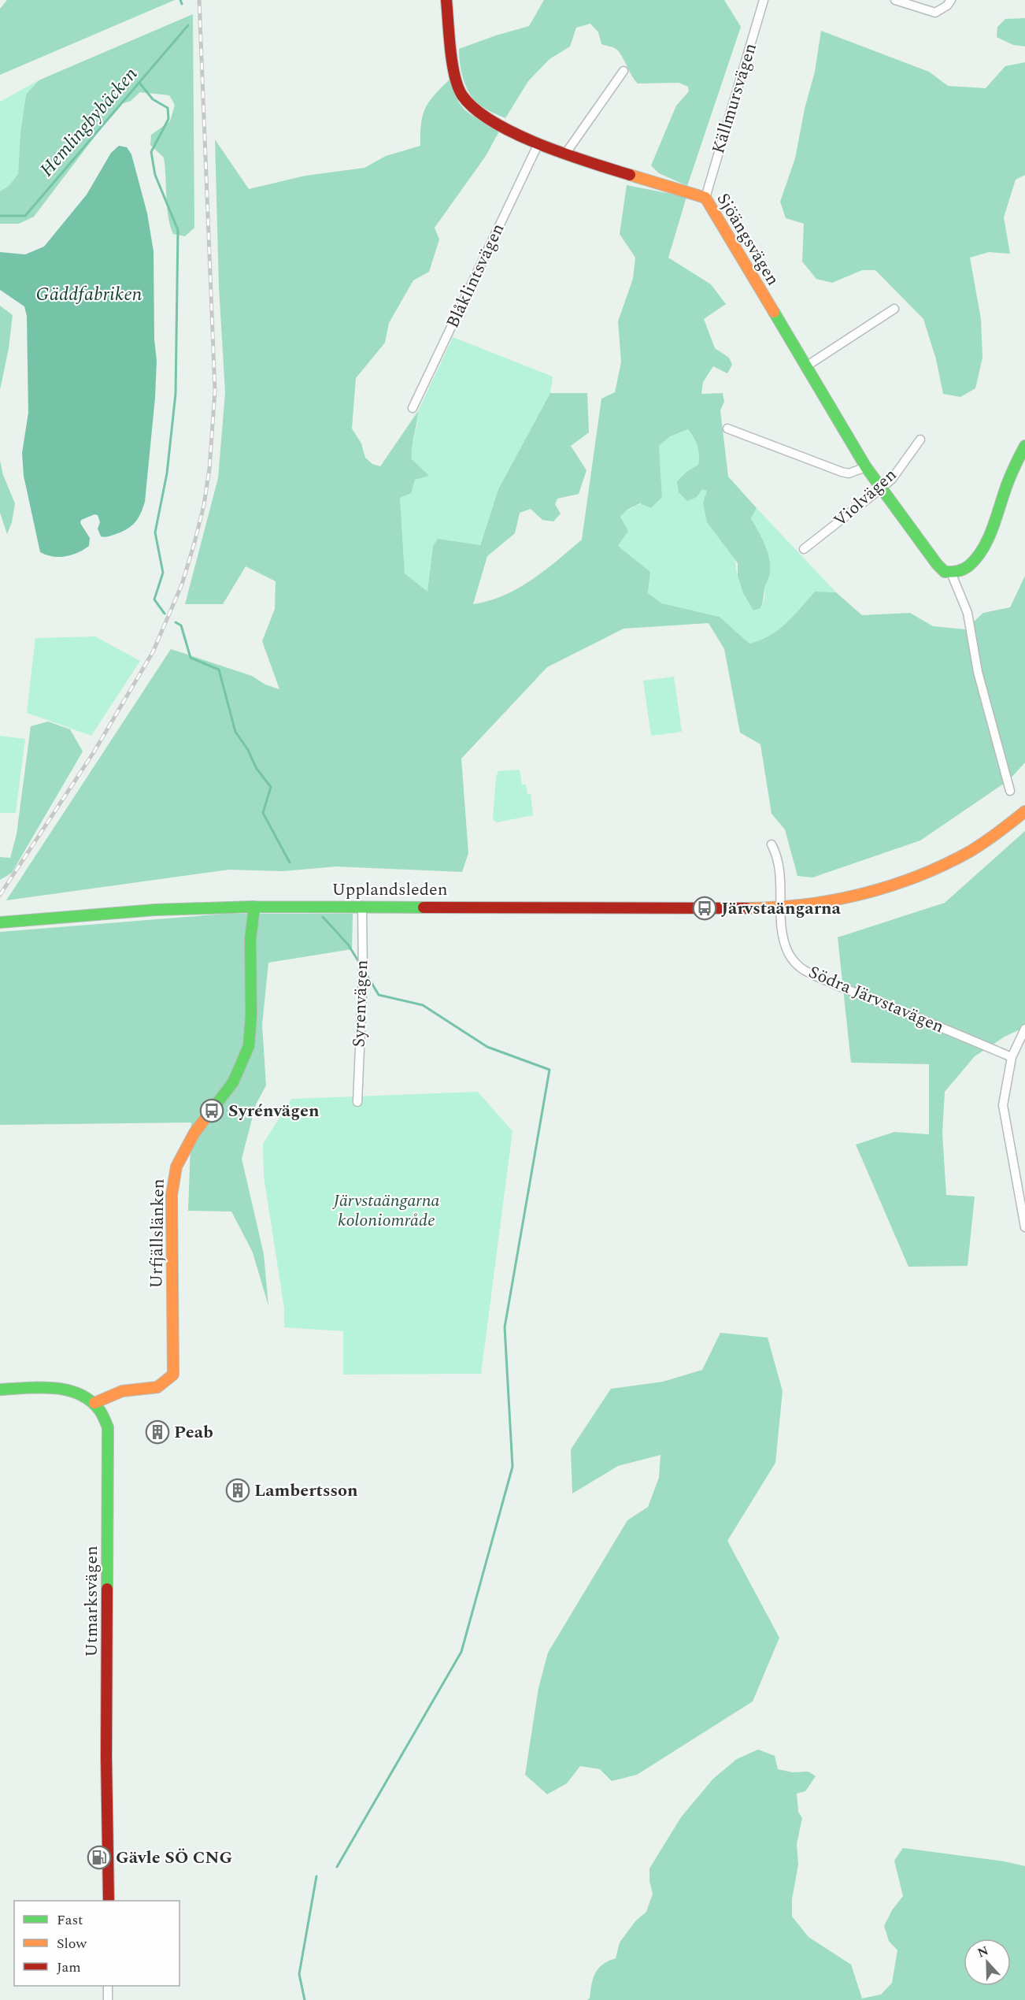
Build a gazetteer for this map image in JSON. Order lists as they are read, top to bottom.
{
  "streets": {
    "street": [
      "Källmursvägen",
      "Sjöängsvägen",
      "Blåklintsvägen",
      "Violvägen",
      "Upplandsleden",
      "Södra Järvstavägen",
      "Syrenvägen",
      "Urfjällslänken",
      "Utmarksvägen"
    ]
  },
  "crossings": [
    ["Källmursvägen", "Sjöängsvägen"],
    ["Sjöängsvägen", "Blåklintsvägen"],
    ["Sjöängsvägen", "Violvägen"],
    ["Upplandsleden", "Södra Järvstavägen"],
    ["Upplandsleden", "Syrenvägen"],
    ["Upplandsleden", "Urfjällslänken"],
    ["Urfjällslänken", "Utmarksvägen"]
  ],
  "water": ["Hemlingbybäcken", "Gäddfabriken"],
  "parks": ["Järvstaängarna koloniområde"],
  "places": {
    "bus stop": ["Järvstaängarna", "Syrénvägen"],
    "building": ["Peab", "Lambertsson"],
    "fuel station": ["Gävle SÖ CNG"]
  },
  "legend": ["Fast", "Slow", "Jam"],
  "north": "top"
}
